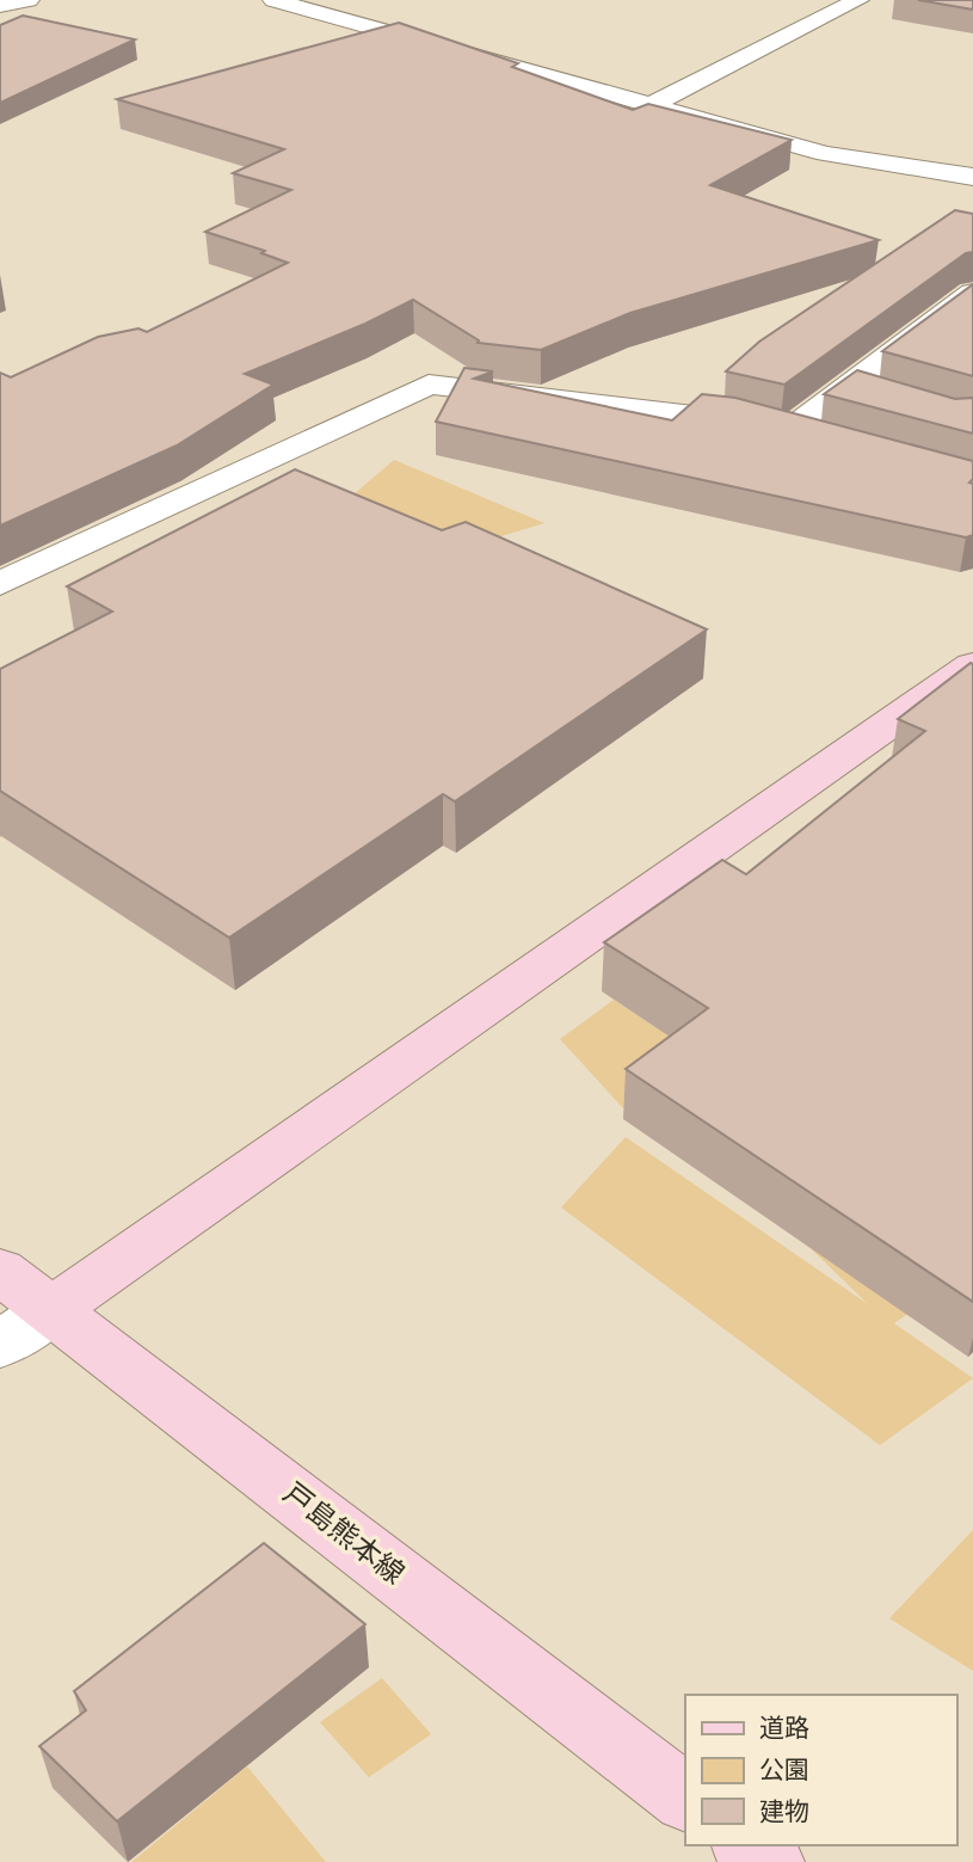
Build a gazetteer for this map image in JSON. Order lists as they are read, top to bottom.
{
  "streets": {
    "street": ["戸島熊本線"]
  },
  "legend": ["道路", "公園", "建物"]
}
